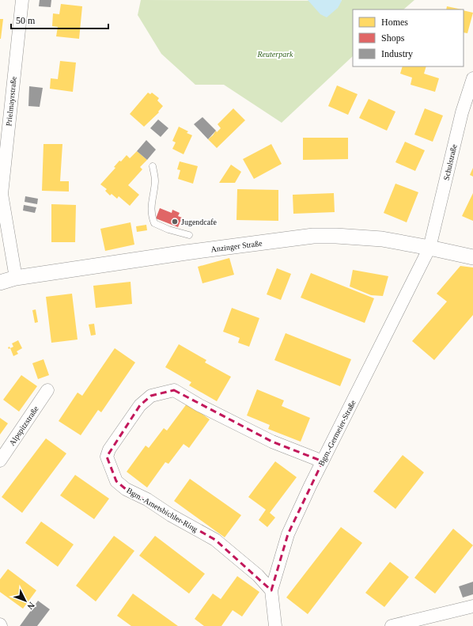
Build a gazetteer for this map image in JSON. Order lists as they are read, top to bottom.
{
  "streets": {
    "street": [
      "Prielmayrstraße",
      "Schulstraße",
      "Anzinger Straße",
      "Alpspitzstraße",
      "Bgm.-Germeier-Straße",
      "Bgm.-Ametsbichler-Ring"
    ]
  },
  "crossings": [
    ["Prielmayrstraße", "Anzinger Straße"],
    ["Schulstraße", "Anzinger Straße"],
    ["Schulstraße", "Bgm.-Germeier-Straße"],
    ["Anzinger Straße", "Bgm.-Germeier-Straße"],
    ["Bgm.-Germeier-Straße", "Bgm.-Ametsbichler-Ring"]
  ],
  "parks": ["Reuterpark"],
  "places": ["Jugendcafe"],
  "legend": ["Homes", "Shops", "Industry"],
  "scale_bar": "50 m",
  "north": "bottom right"
}
